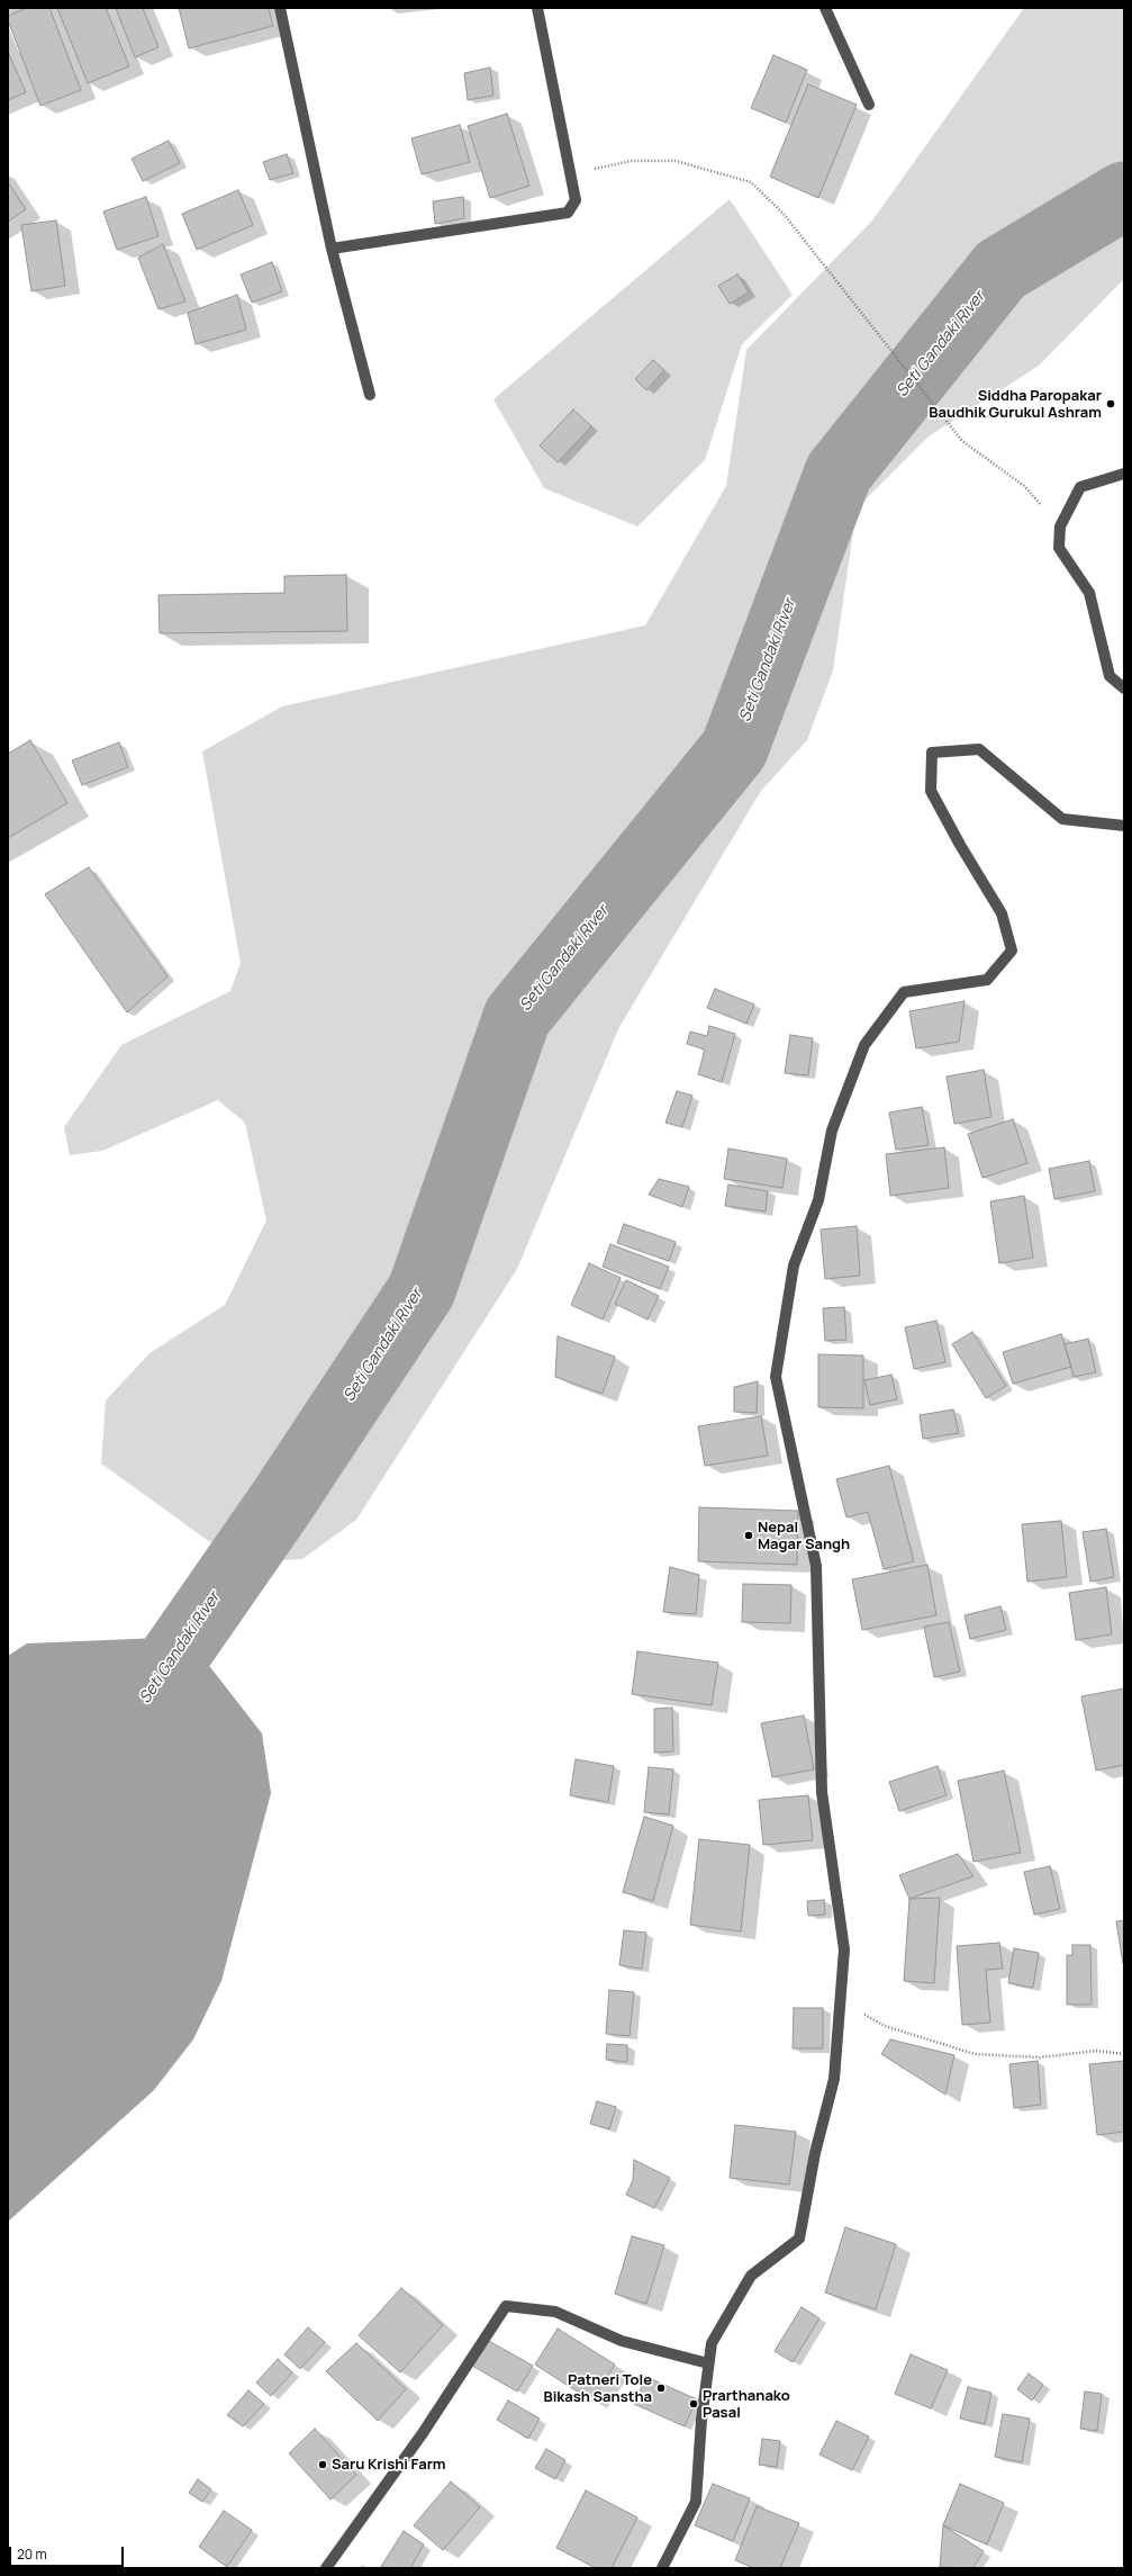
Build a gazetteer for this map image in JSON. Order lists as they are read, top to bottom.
{
  "water": ["Seti Gandaki River"],
  "places": [
    "Siddha Paropakar Baudhik Gurukul Ashram",
    "Nepal Magar Sangh",
    "Patneri Tole Bikash Sanstha",
    "Prarthanako Pasal",
    "Saru Krishi Farm"
  ],
  "scale_bar": "20 m"
}
